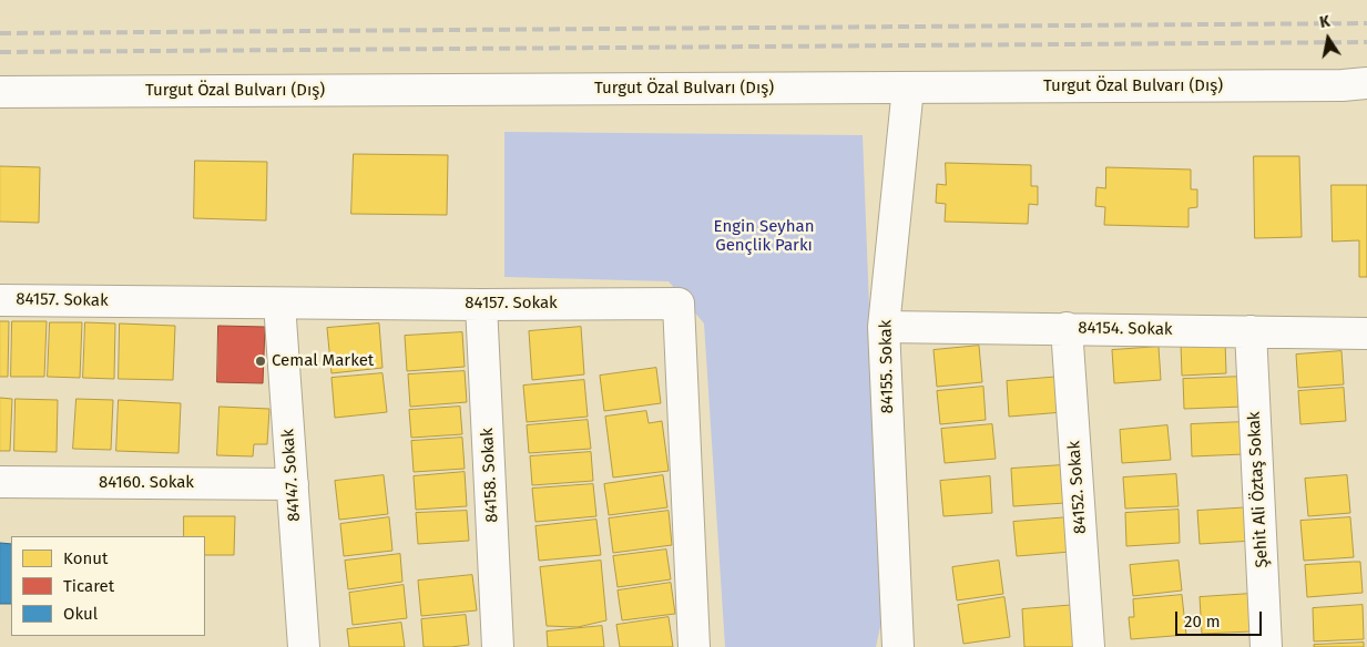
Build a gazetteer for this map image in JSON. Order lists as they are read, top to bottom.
{
  "streets": {
    "street": [
      "Turgut Özal Bulvarı (Dış)",
      "84157. Sokak",
      "84154. Sokak",
      "84155. Sokak",
      "84147. Sokak",
      "84158. Sokak",
      "84160. Sokak",
      "84152. Sokak",
      "Şehit Ali Öztaş Sokak"
    ]
  },
  "crossings": [
    ["Turgut Özal Bulvarı (Dış)", "84155. Sokak"],
    ["84157. Sokak", "84147. Sokak"],
    ["84157. Sokak", "84158. Sokak"],
    ["84154. Sokak", "84155. Sokak"],
    ["84154. Sokak", "84152. Sokak"],
    ["84154. Sokak", "Şehit Ali Öztaş Sokak"],
    ["84147. Sokak", "84160. Sokak"]
  ],
  "parks": ["Engin Seyhan Gençlik Parkı"],
  "places": ["Cemal Market"],
  "legend": ["Konut", "Ticaret", "Okul"],
  "scale_bar": "20 m",
  "north": "top"
}
